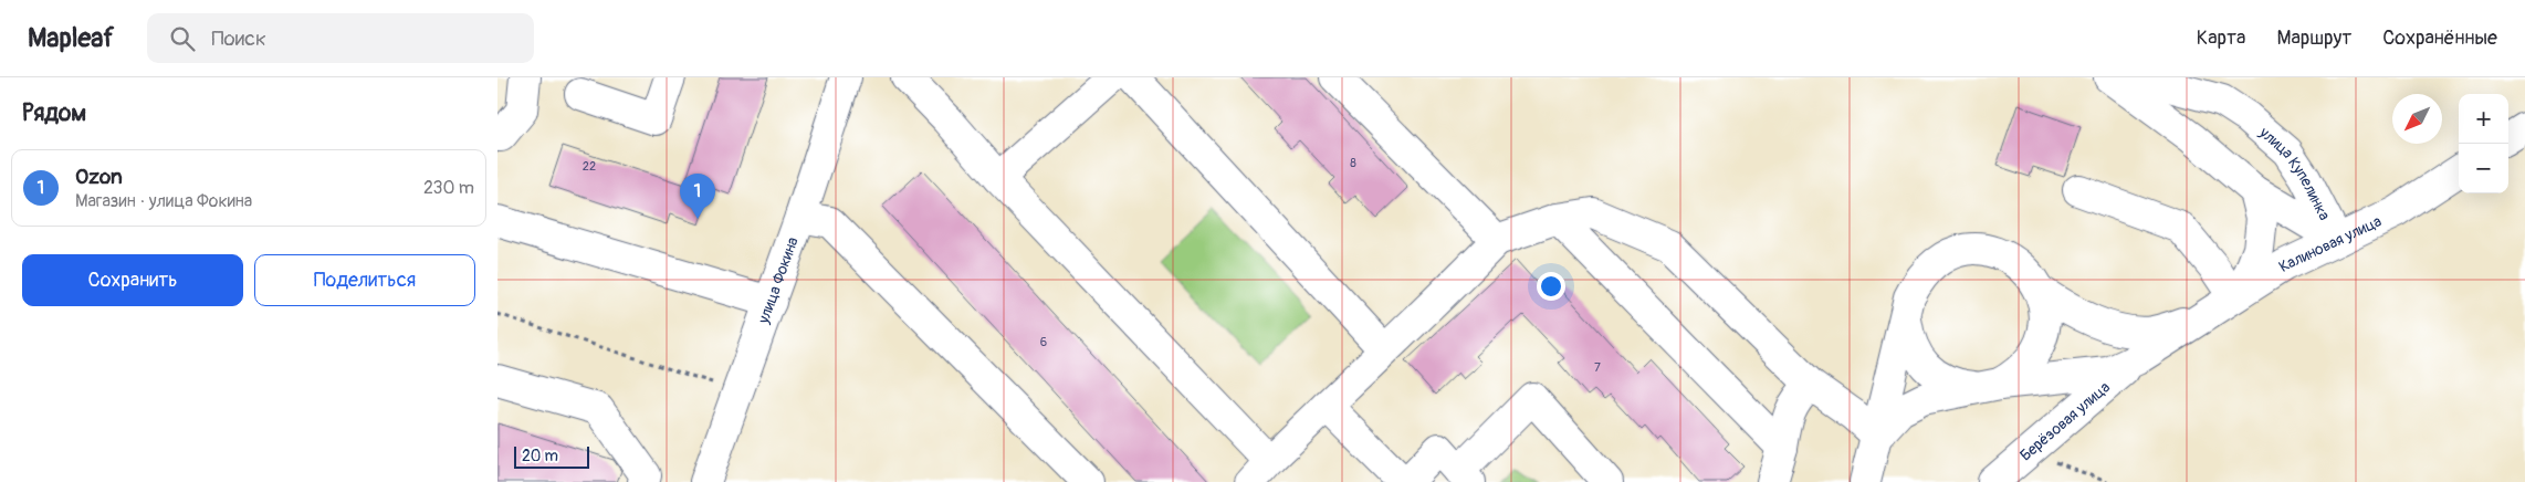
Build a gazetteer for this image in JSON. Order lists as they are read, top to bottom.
{
  "streets": {
    "street": [
      "улица Купелинка",
      "Калиновая улица",
      "улица Фокина",
      "Берёзовая улица"
    ]
  },
  "crossings": [
    ["улица Купелинка", "Калиновая улица"]
  ],
  "house_numbers": [
    "8",
    "22",
    "6",
    "7"
  ],
  "scale_bar": "20 m",
  "north": "bottom left",
  "page": {
    "header": "Mapleaf",
    "search": "Поиск",
    "nav": ["Карта", "Маршрут", "Сохранённые"],
    "heading": "Рядом",
    "map_buttons": ["+", "−"],
    "list": [
      {
        "mark": "1",
        "name": "Ozon",
        "note": "Магазин · улица Фокина",
        "value": "230 m"
      }
    ],
    "pins": "1",
    "buttons": ["Сохранить", "Поделиться"],
    "scale": "20 m"
  }
}
